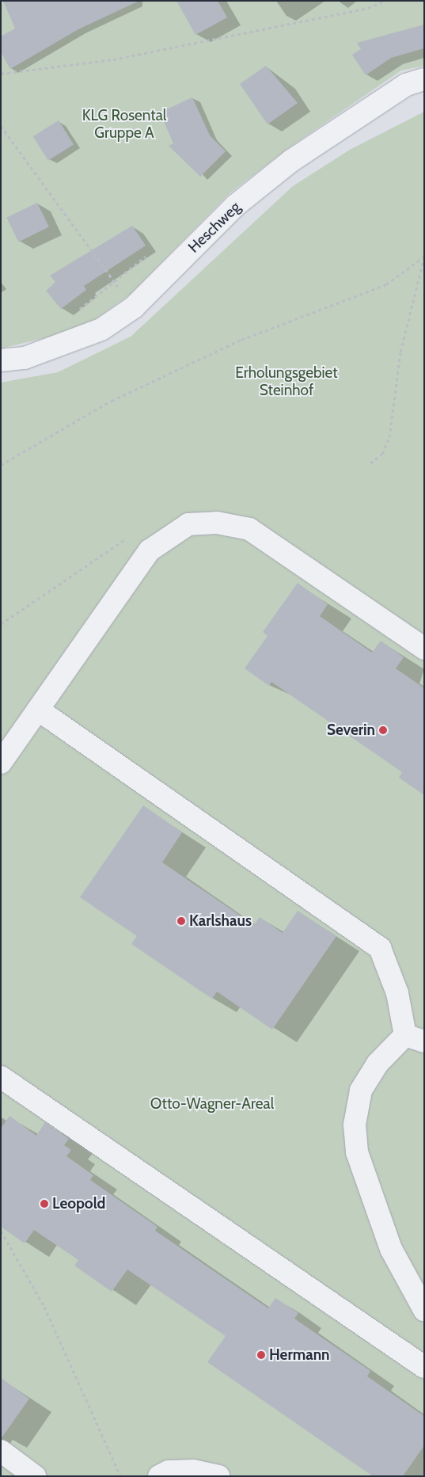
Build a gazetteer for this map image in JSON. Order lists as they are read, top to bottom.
{
  "streets": {
    "street": ["Heschweg"]
  },
  "parks": ["KLG Rosental Gruppe A", "Erholungsgebiet Steinhof", "Otto-Wagner-Areal"],
  "places": [
    "Severin",
    "Karlshaus",
    "Leopold",
    "Hermann"
  ]
}
